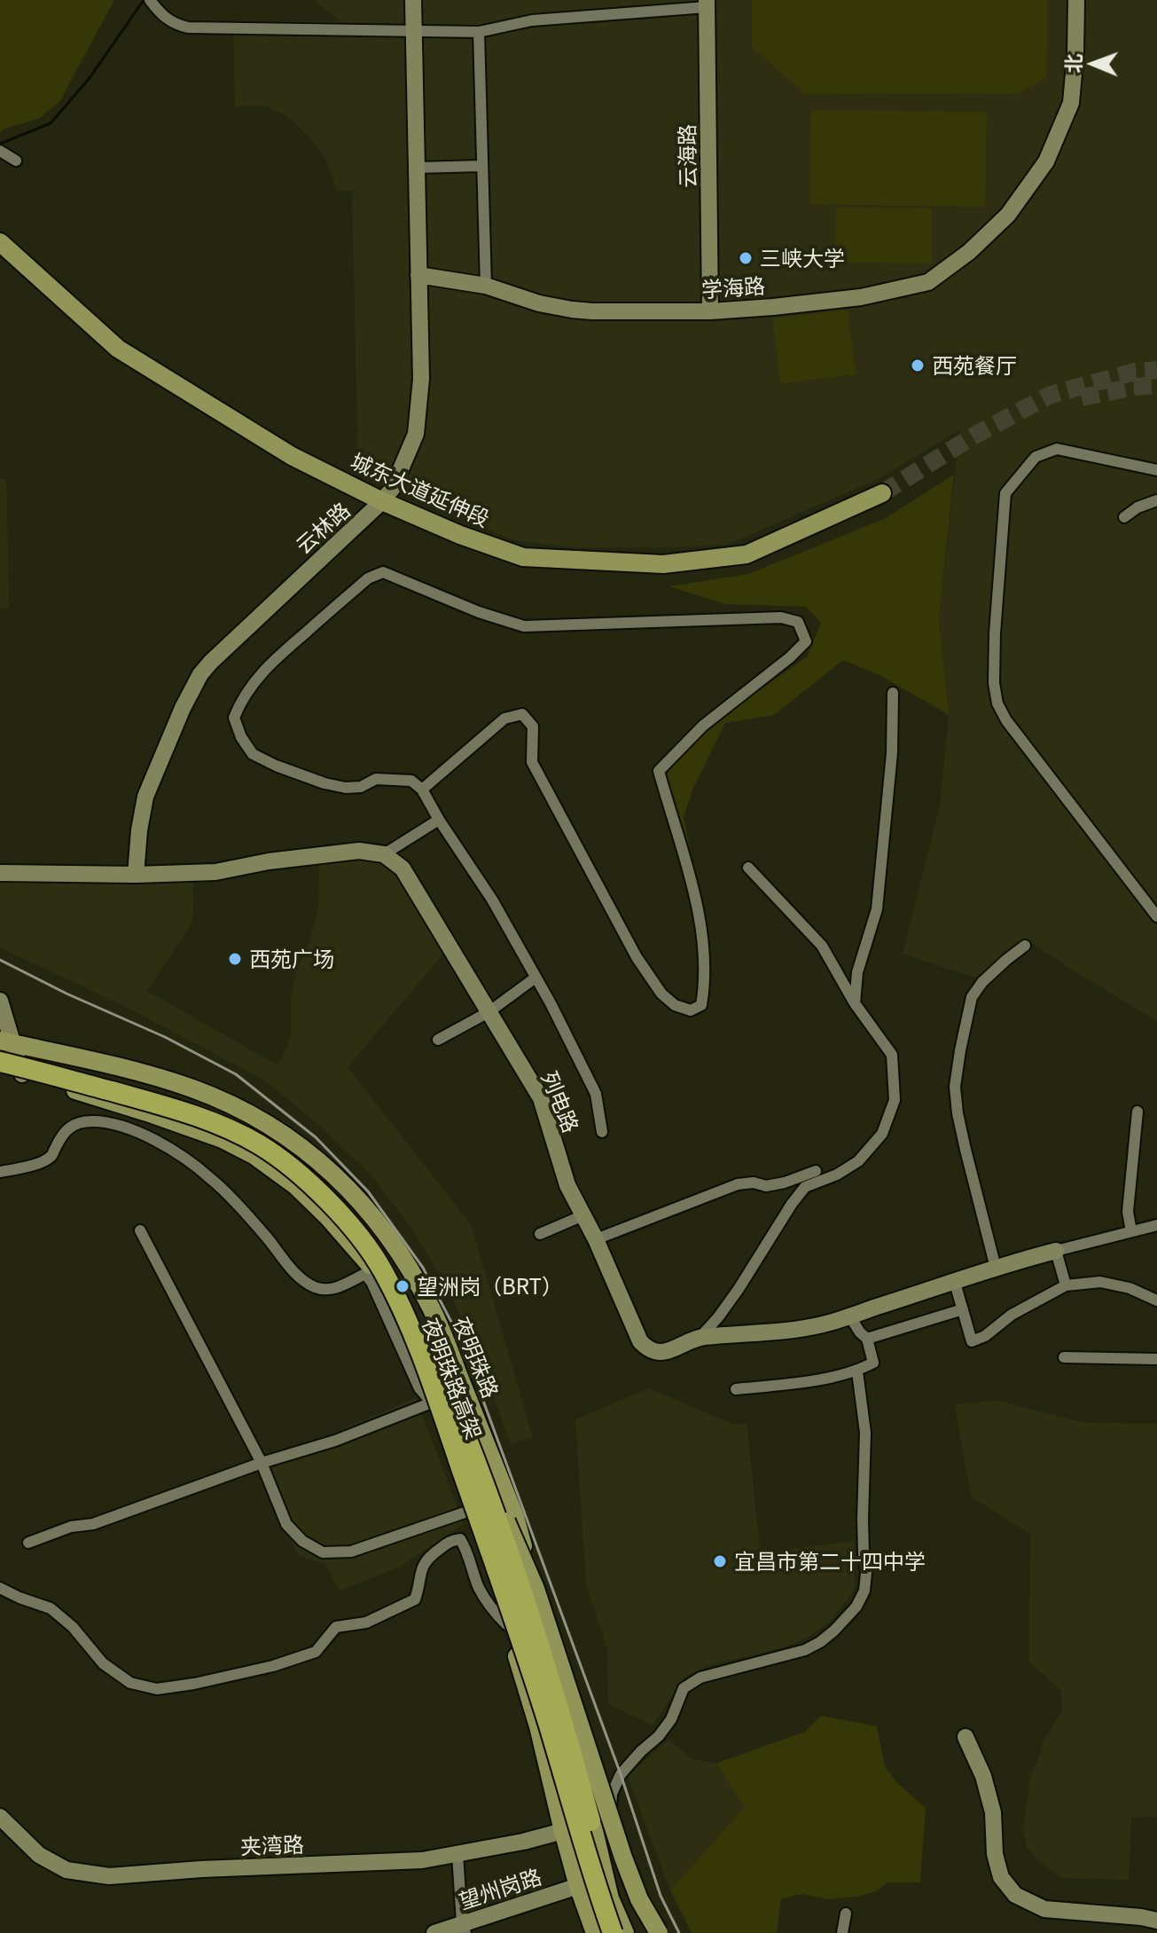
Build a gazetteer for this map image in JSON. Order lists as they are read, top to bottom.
{
  "streets": {
    "highway": ["夜明珠路高架"],
    "main road": ["城东大道延伸段", "夜明珠路"],
    "street": [
      "云海路",
      "学海路",
      "云林路",
      "列电路",
      "夹湾路",
      "望州岗路"
    ]
  },
  "crossings": [
    ["云海路", "学海路"],
    ["学海路", "云林路"],
    ["城东大道延伸段", "云林路"],
    ["夜明珠路", "夜明珠路高架"]
  ],
  "places": [
    "三峡大学",
    "西苑餐厅",
    "西苑广场",
    "望洲岗（BRT）",
    "宜昌市第二十四中学"
  ],
  "north": "left"
}
